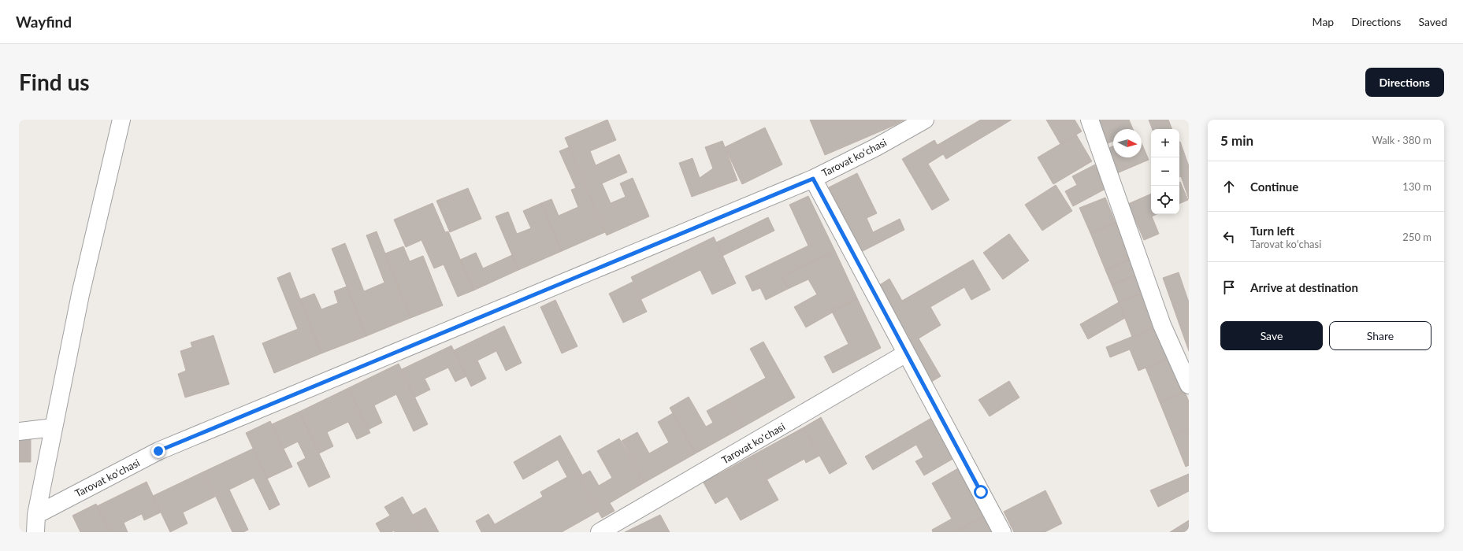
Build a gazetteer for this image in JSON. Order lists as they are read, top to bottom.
{
  "streets": {
    "street": ["Tarovat koʻchasi"]
  },
  "north": "right",
  "page": {
    "header": "Wayfind",
    "nav": ["Map", "Directions", "Saved"],
    "buttons": [
      "Directions",
      ["Save", "Share"]
    ],
    "title": "Find us",
    "heading": ["5 min", "Walk · 380 m"],
    "map_buttons": ["+", "−"],
    "list": [
      ["Continue", "130 m"],
      ["Turn left", "Tarovat koʻchasi", "250 m"],
      "Arrive at destination"
    ]
  }
}
